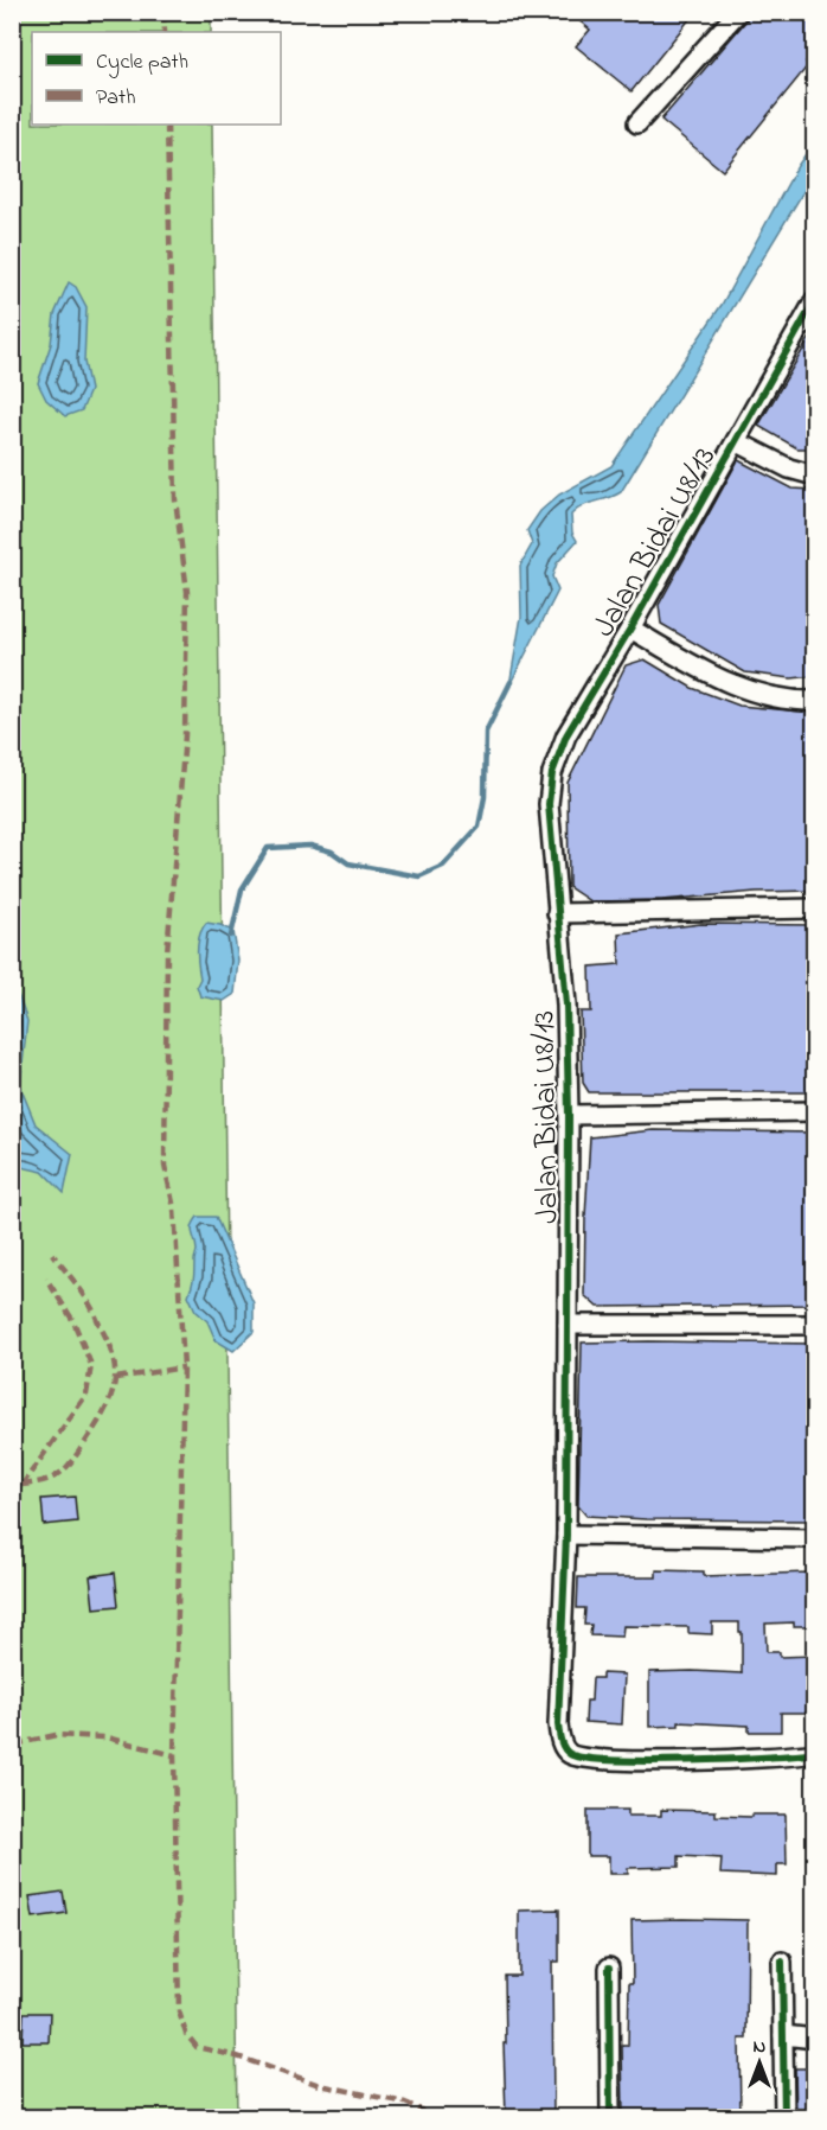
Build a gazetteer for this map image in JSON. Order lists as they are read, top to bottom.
{
  "streets": {
    "street": ["Jalan Bidai U8/13"]
  },
  "legend": ["Cycle path", "Path"],
  "north": "top"
}
